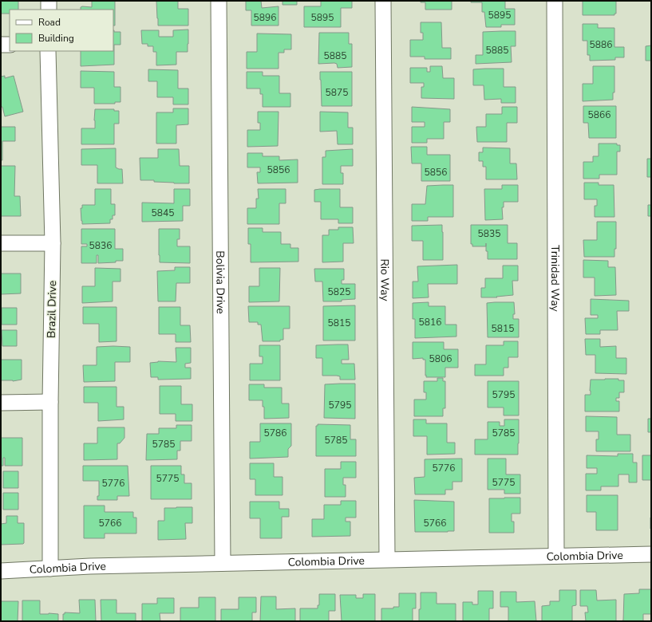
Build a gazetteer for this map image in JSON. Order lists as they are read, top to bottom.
{
  "streets": {
    "street": [
      "Trinidad Way",
      "Rio Way",
      "Bolivia Drive",
      "Brazil Drive",
      "Colombia Drive"
    ]
  },
  "crossings": [
    ["Trinidad Way", "Colombia Drive"],
    ["Rio Way", "Colombia Drive"],
    ["Bolivia Drive", "Colombia Drive"],
    ["Brazil Drive", "Colombia Drive"]
  ],
  "house_numbers": [
    "5895",
    "5896",
    "5895",
    "5886",
    "5885",
    "5885",
    "5875",
    "5866",
    "5856",
    "5856",
    "5845",
    "5835",
    "5836",
    "5825",
    "5816",
    "5815",
    "5815",
    "5806",
    "5795",
    "5795",
    "5786",
    "5785",
    "5785",
    "5785",
    "5776",
    "5775",
    "5775",
    "5776",
    "5766",
    "5766"
  ],
  "legend": ["Road", "Building"]
}
